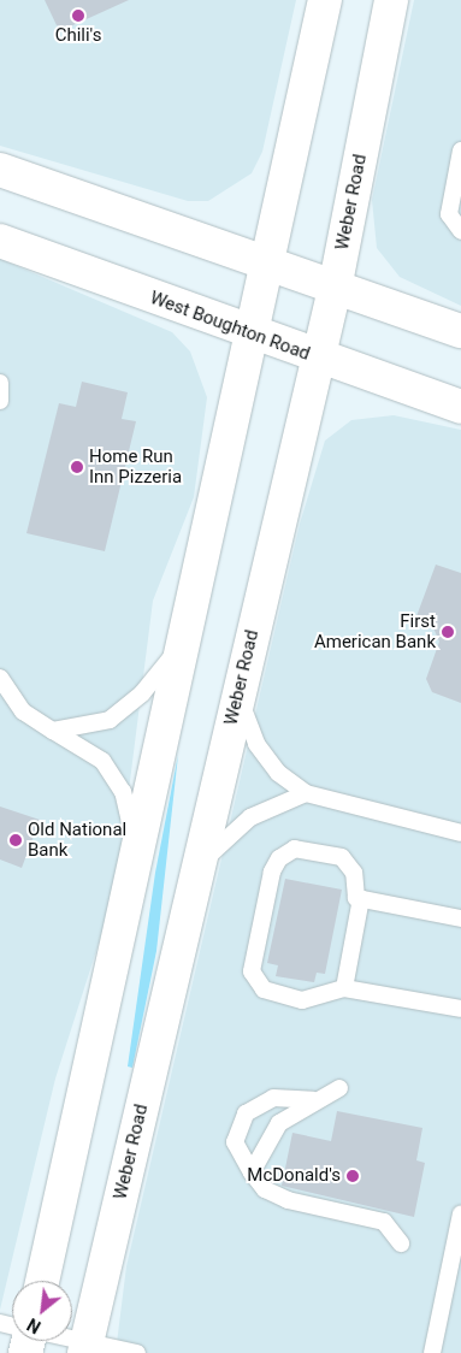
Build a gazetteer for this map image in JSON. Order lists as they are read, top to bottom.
{
  "streets": {
    "main road": ["Weber Road", "West Boughton Road"]
  },
  "crossings": [
    ["Weber Road", "West Boughton Road"]
  ],
  "places": [
    "Chili's",
    "Home Run Inn Pizzeria",
    "First American Bank",
    "Old National Bank",
    "McDonald's"
  ],
  "north": "bottom left"
}
